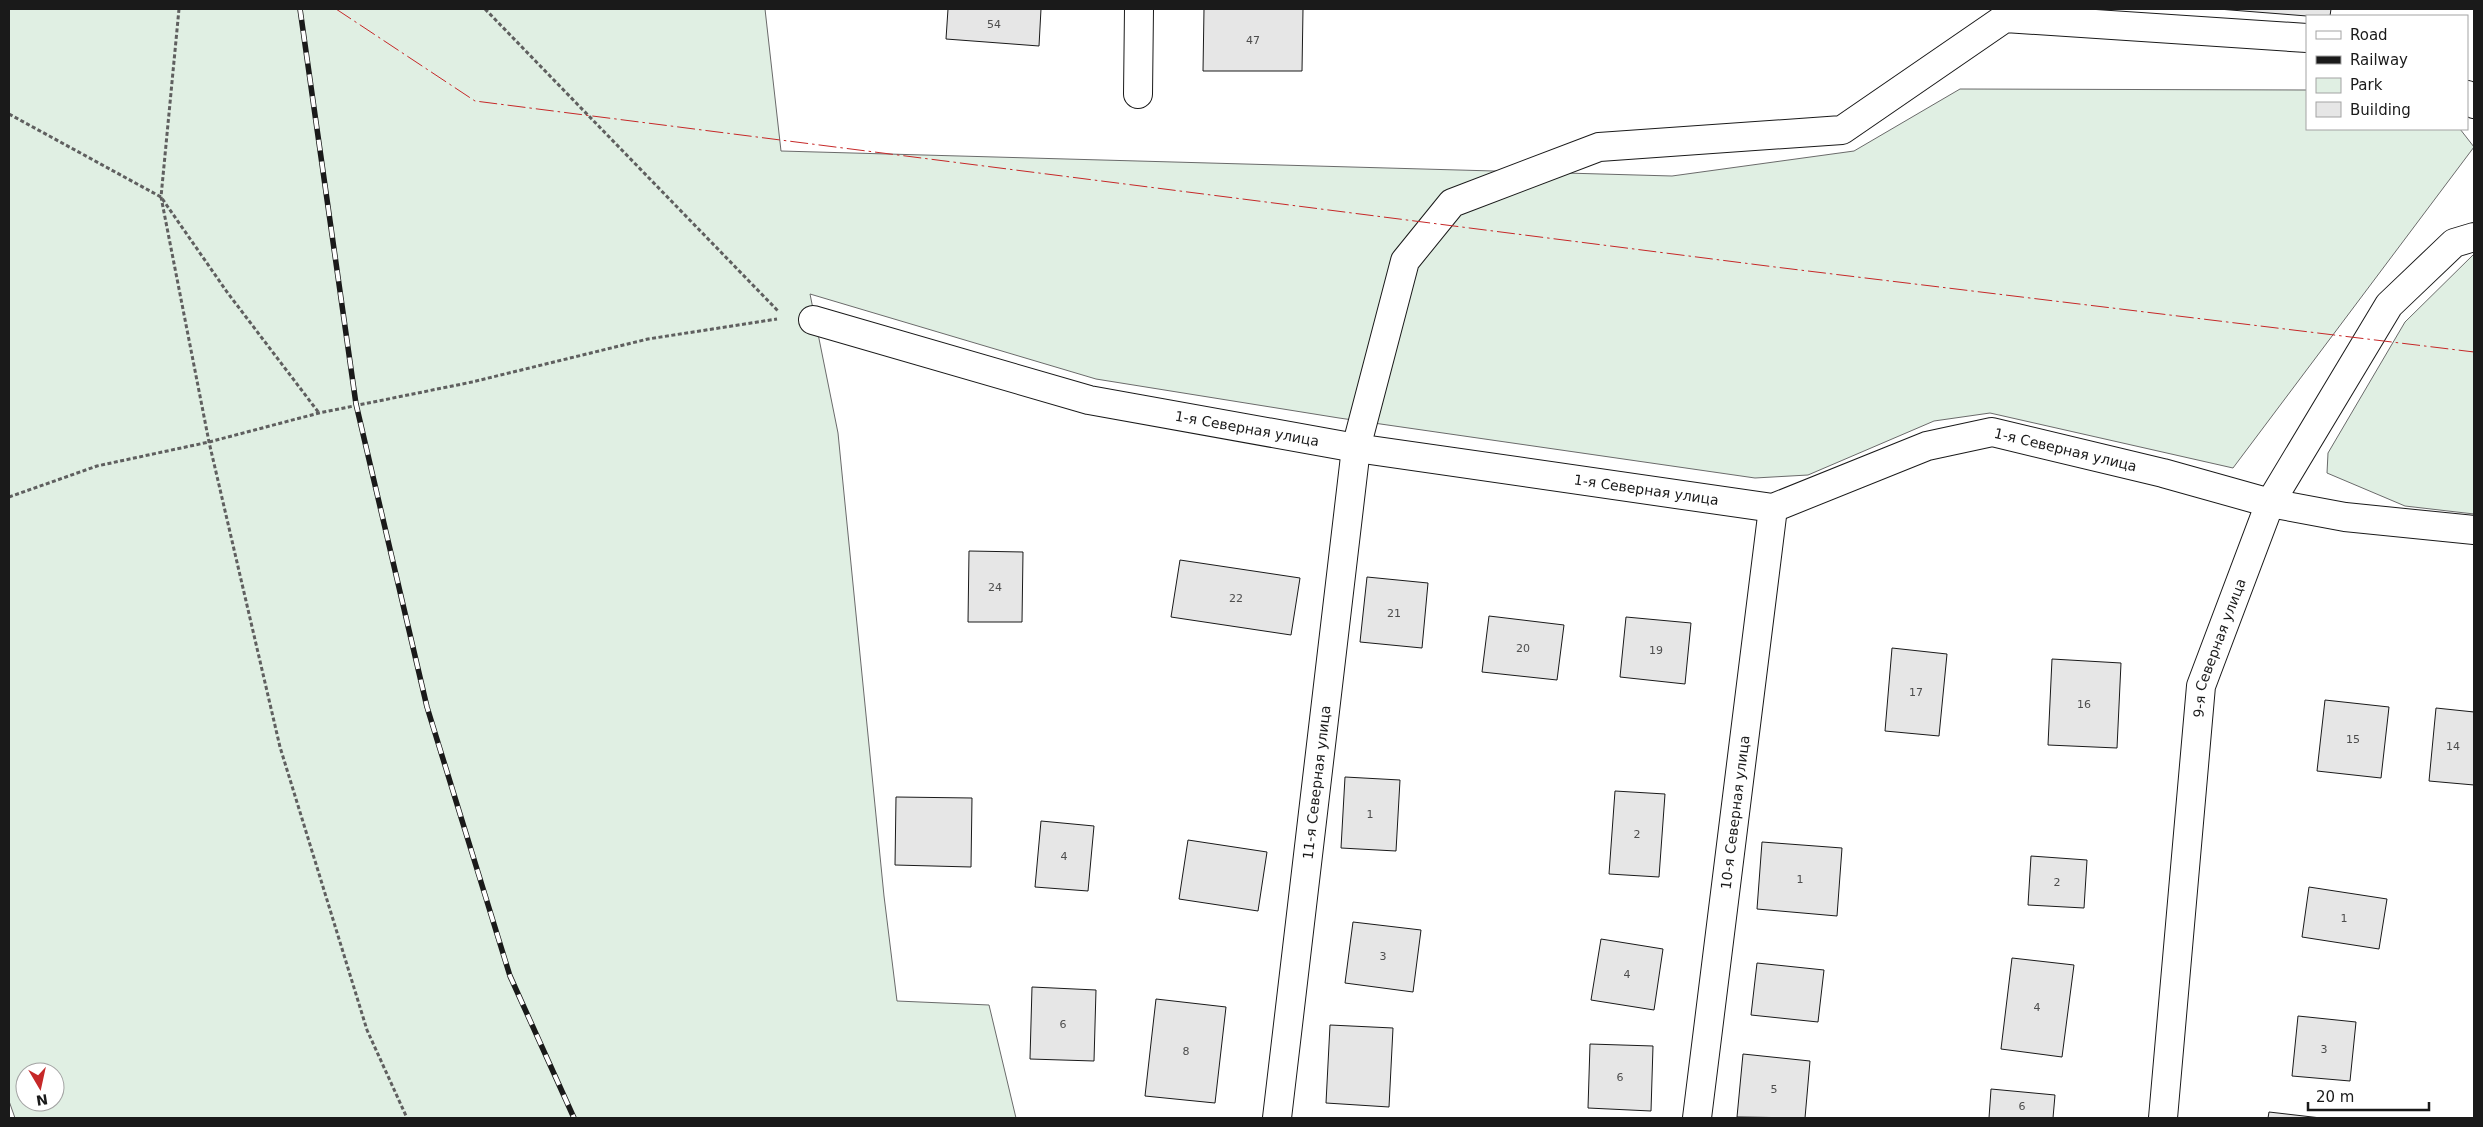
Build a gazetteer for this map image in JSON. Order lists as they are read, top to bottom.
{
  "streets": {
    "street": [
      "1-я Северная улица",
      "9-я Северная улица",
      "11-я Северная улица",
      "10-я Северная улица"
    ]
  },
  "crossings": [
    ["1-я Северная улица", "9-я Северная улица"],
    ["1-я Северная улица", "11-я Северная улица"],
    ["1-я Северная улица", "10-я Северная улица"]
  ],
  "house_numbers": [
    "54",
    "47",
    "24",
    "22",
    "21",
    "20",
    "19",
    "17",
    "16",
    "15",
    "14",
    "1",
    "2",
    "4",
    "1",
    "2",
    "1",
    "3",
    "4",
    "4",
    "6",
    "3",
    "8",
    "6",
    "5",
    "6"
  ],
  "legend": [
    "Road",
    "Railway",
    "Park",
    "Building"
  ],
  "scale_bar": "20 m",
  "north": "bottom"
}
